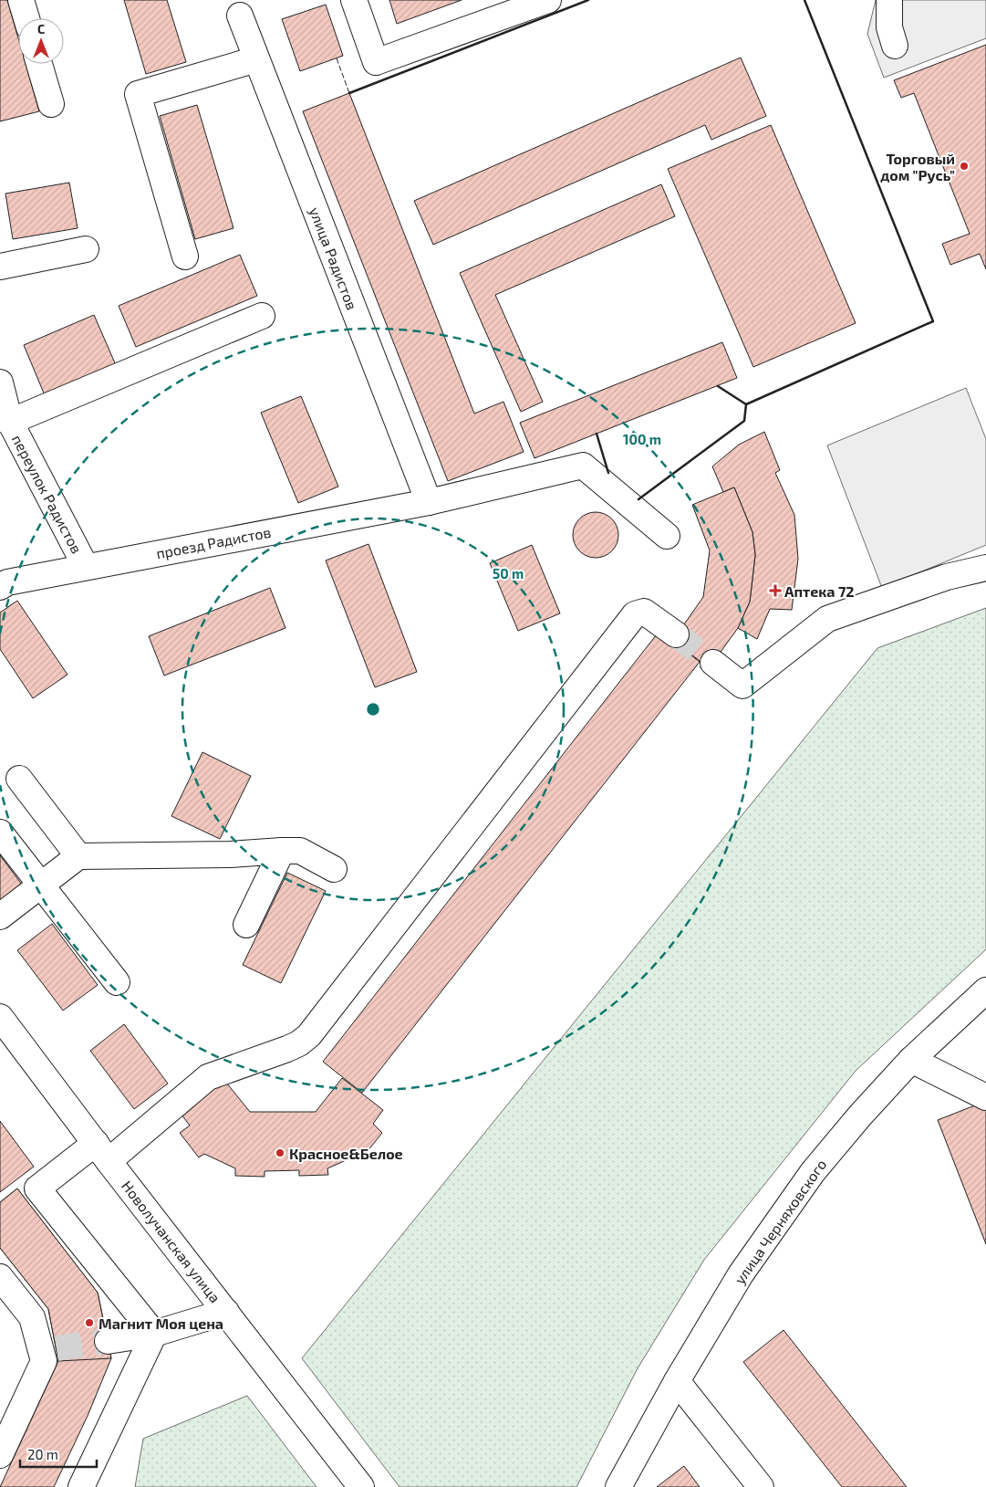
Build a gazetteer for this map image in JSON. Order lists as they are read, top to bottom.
{
  "streets": {
    "street": [
      "улица Радистов",
      "переулок Радистов",
      "проезд Радистов",
      "улица Черняховского",
      "Новолучанская улица"
    ]
  },
  "crossings": [
    ["улица Радистов", "проезд Радистов"],
    ["переулок Радистов", "проезд Радистов"]
  ],
  "places": {
    "other": ["Торговый дом \"Русь\"", "Красное&Белое", "Магнит Моя цена"],
    "health": ["Аптека 72"]
  },
  "scale_bar": "20 m",
  "north": "top",
  "rings": ["100 m", "50 m"]
}
